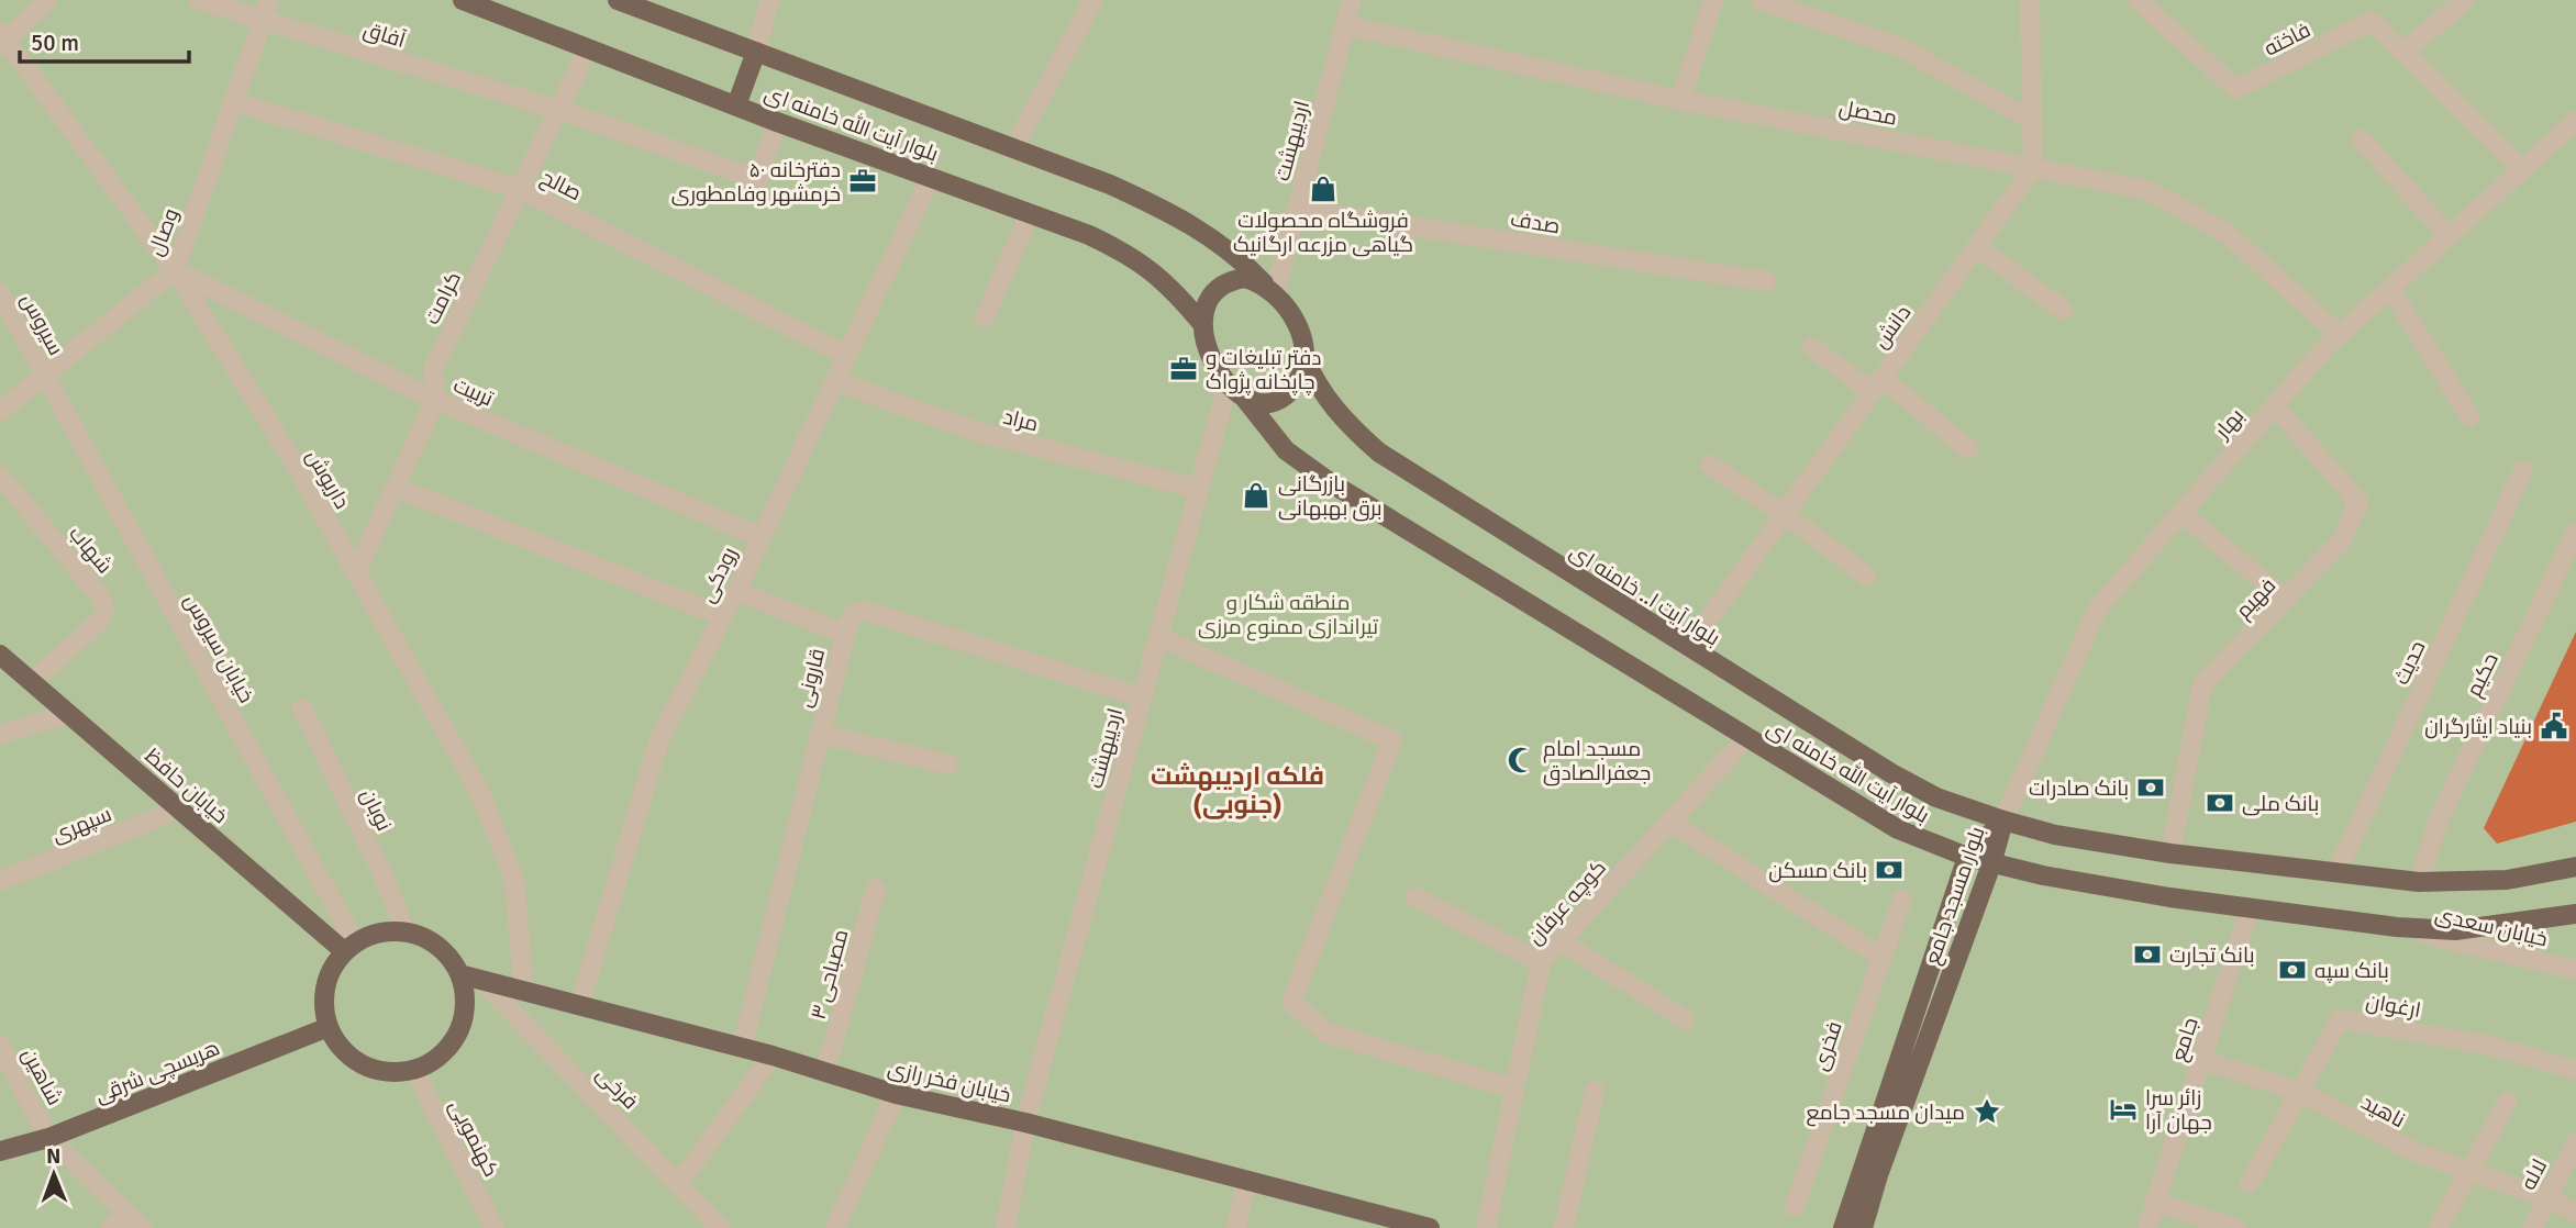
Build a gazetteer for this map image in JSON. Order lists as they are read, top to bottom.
{
  "streets": {
    "main road": [
      "بلوار آیت الله خامنه ای",
      "بلوار آیت ا.. خامنه ای",
      "خیابان حافظ",
      "بلوار مسجد جامع",
      "هریسچی شرقی",
      "خیابان فخر رازی"
    ],
    "street": [
      "آفاق",
      "فاخته",
      "محصل",
      "اردیبهشت",
      "صالح",
      "صدف",
      "وصال",
      "کرامت",
      "سیروس",
      "دانش",
      "تربیت",
      "مراد",
      "بهار",
      "داریوش",
      "شهاب",
      "رودکی",
      "فهیم",
      "خیابان سیروس",
      "حدیث",
      "حکیم",
      "قارونی",
      "نوبان",
      "سپهری",
      "کوچه عرفان",
      "خیابان سعدی",
      "مصباحی ۳",
      "ارغوان",
      "جامع",
      "فخری",
      "شاهین",
      "فرخی",
      "ناهید",
      "کهنمویی",
      "لاله"
    ]
  },
  "crossings": [
    ["آفاق", "بلوار آیت الله خامنه ای"],
    ["آفاق", "وصال"],
    ["آفاق", "کرامت"],
    ["فاخته", "بهار"],
    ["محصل", "اردیبهشت"],
    ["محصل", "دانش"],
    ["محصل", "بهار"],
    ["بلوار آیت الله خامنه ای", "اردیبهشت"],
    ["بلوار آیت الله خامنه ای", "کرامت"],
    ["بلوار آیت الله خامنه ای", "رودکی"],
    ["بلوار آیت الله خامنه ای", "بلوار آیت ا.. خامنه ای"],
    ["بلوار آیت الله خامنه ای", "بلوار مسجد جامع"],
    ["بلوار آیت الله خامنه ای", "کوچه عرفان"],
    ["بلوار آیت الله خامنه ای", "خیابان سعدی"],
    ["بلوار آیت الله خامنه ای", "جامع"],
    ["اردیبهشت", "صدف"],
    ["اردیبهشت", "مراد"],
    ["اردیبهشت", "بلوار آیت ا.. خامنه ای"],
    ["اردیبهشت", "قارونی"],
    ["اردیبهشت", "خیابان فخر رازی"],
    ["صالح", "وصال"],
    ["صالح", "کرامت"],
    ["صالح", "رودکی"],
    ["وصال", "سیروس"],
    ["وصال", "تربیت"],
    ["وصال", "داریوش"],
    ["وصال", "خیابان سیروس"],
    ["کرامت", "تربیت"],
    ["کرامت", "داریوش"],
    ["سیروس", "خیابان سیروس"],
    ["دانش", "بلوار آیت ا.. خامنه ای"],
    ["تربیت", "داریوش"],
    ["تربیت", "رودکی"],
    ["مراد", "رودکی"],
    ["بهار", "بلوار آیت ا.. خامنه ای"],
    ["بهار", "فهیم"],
    ["بهار", "بلوار مسجد جامع"],
    ["داریوش", "خیابان فخر رازی"],
    ["شهاب", "خیابان حافظ"],
    ["رودکی", "خیابان فخر رازی"],
    ["بلوار آیت ا.. خامنه ای", "بلوار مسجد جامع"],
    ["خیابان سیروس", "خیابان حافظ"],
    ["خیابان سیروس", "نوبان"],
    ["خیابان سیروس", "هریسچی شرقی"],
    ["خیابان سیروس", "خیابان فخر رازی"],
    ["خیابان سیروس", "کهنمویی"],
    ["قارونی", "خیابان فخر رازی"],
    ["خیابان حافظ", "نوبان"],
    ["خیابان حافظ", "سپهری"],
    ["خیابان حافظ", "هریسچی شرقی"],
    ["خیابان حافظ", "خیابان فخر رازی"],
    ["خیابان حافظ", "کهنمویی"],
    ["نوبان", "هریسچی شرقی"],
    ["نوبان", "خیابان فخر رازی"],
    ["نوبان", "کهنمویی"],
    ["مصباحی ۳", "خیابان فخر رازی"],
    ["ارغوان", "ناهید"],
    ["جامع", "ناهید"],
    ["هریسچی شرقی", "شاهین"],
    ["هریسچی شرقی", "خیابان فخر رازی"],
    ["هریسچی شرقی", "کهنمویی"],
    ["خیابان فخر رازی", "فرخی"],
    ["خیابان فخر رازی", "کهنمویی"],
    ["ناهید", "لاله"]
  ],
  "districts": ["فلکه اردیبهشت (جنوبی)"],
  "parks": ["منطقه شکار و تیراندازی ممنوع مرزی"],
  "places": {
    "office": ["دفترخانه ۵۰ خرمشهر وفامطوری", "دفتر تبلیغات و چاپخانه پژواک"],
    "shop": ["فروشگاه محصولات گیاهی مزرعه ارگانیک", "بازرگانی برق بهبهانی"],
    "public building": ["بنیاد ایثارگران"],
    "mosque": ["مسجد امام جعفرالصادق"],
    "bank": [
      "بانک صادرات",
      "بانک ملی",
      "بانک مسکن",
      "بانک تجارت",
      "بانک سپه"
    ],
    "hotel": ["زائر سرا جهان آرا"],
    "place": ["میدان مسجد جامع"]
  },
  "scale_bar": "50 m",
  "north": "top"
}
